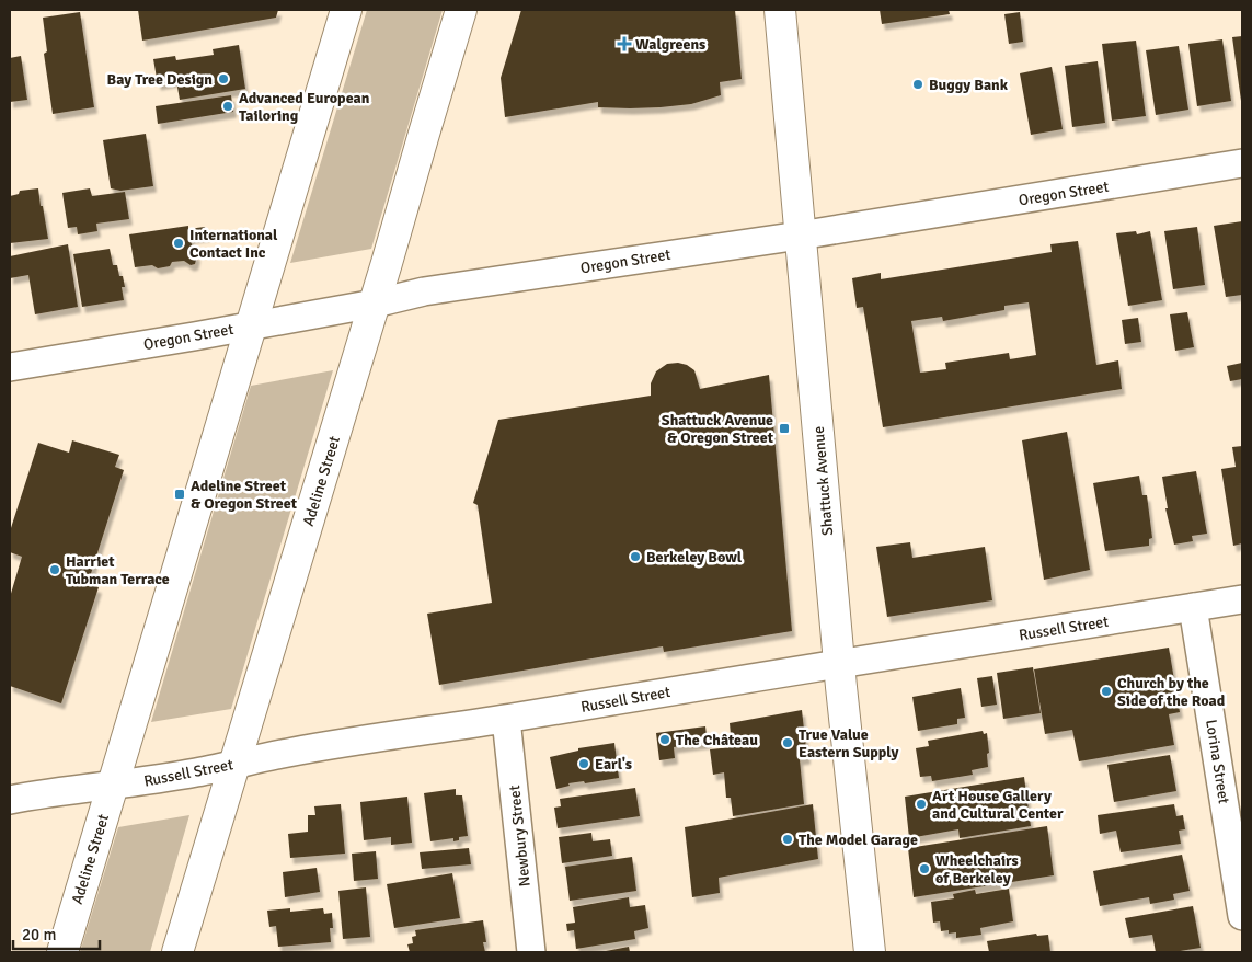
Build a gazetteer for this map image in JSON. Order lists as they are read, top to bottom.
{
  "streets": {
    "main road": ["Adeline Street", "Shattuck Avenue"],
    "street": [
      "Oregon Street",
      "Russell Street",
      "Lorina Street",
      "Newbury Street"
    ]
  },
  "crossings": [
    ["Oregon Street", "Adeline Street"],
    ["Oregon Street", "Shattuck Avenue"],
    ["Adeline Street", "Russell Street"],
    ["Shattuck Avenue", "Russell Street"],
    ["Russell Street", "Lorina Street"],
    ["Russell Street", "Newbury Street"]
  ],
  "places": {
    "health": ["Walgreens"],
    "other": [
      "Bay Tree Design",
      "Buggy Bank",
      "Advanced European Tailoring",
      "International Contact Inc",
      "Berkeley Bowl",
      "Harriet Tubman Terrace",
      "Church by the Side of the Road",
      "The Château",
      "True Value Eastern Supply",
      "Earl's",
      "Art House Gallery and Cultural Center",
      "The Model Garage",
      "Wheelchairs of Berkeley"
    ],
    "transit": ["Shattuck Avenue & Oregon Street", "Adeline Street & Oregon Street"]
  },
  "scale_bar": "20 m"
}
